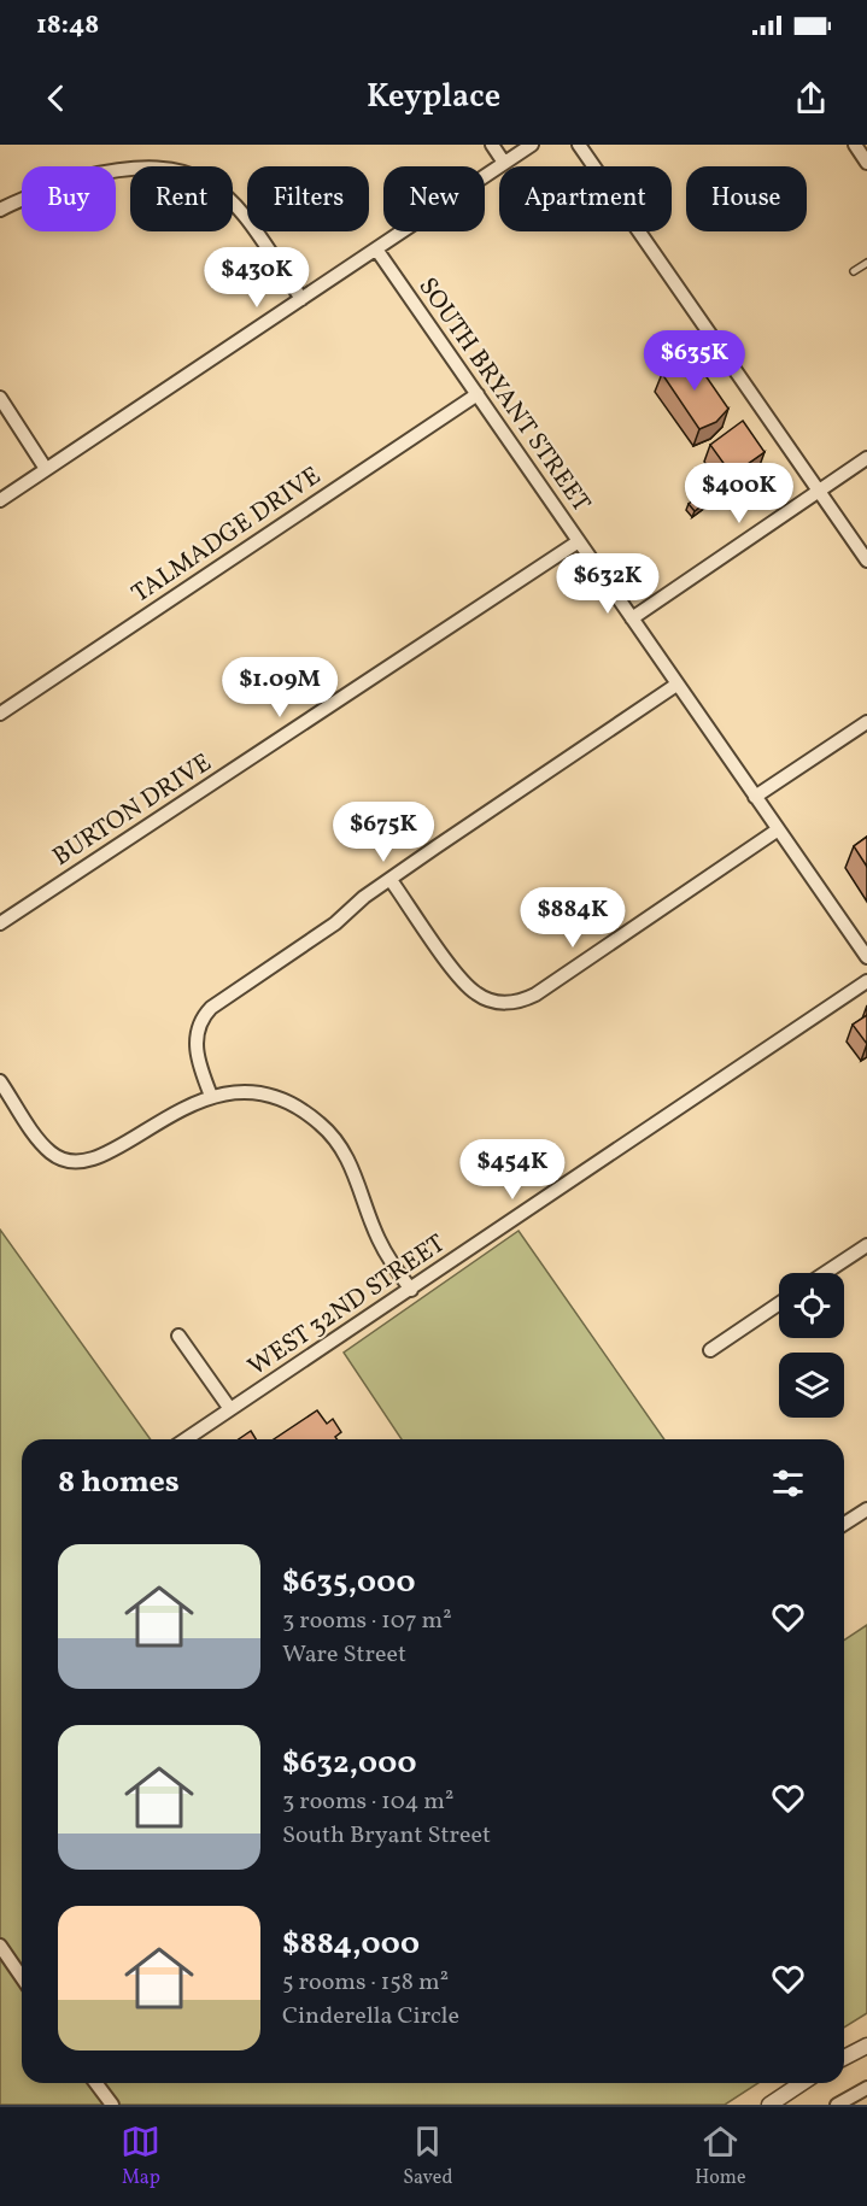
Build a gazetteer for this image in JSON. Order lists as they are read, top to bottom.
{
  "streets": {
    "street": [
      "SOUTH BRYANT STREET",
      "TALMADGE DRIVE",
      "BURTON DRIVE",
      "WEST 32ND STREET"
    ]
  },
  "crossings": [
    ["SOUTH BRYANT STREET", "TALMADGE DRIVE"],
    ["SOUTH BRYANT STREET", "BURTON DRIVE"]
  ],
  "page": {
    "status": "18:48",
    "header": "Keyplace",
    "chip": [
      "Buy",
      "Rent",
      "Filters",
      "New",
      "Apartment",
      "House"
    ],
    "price": [
      "$430K",
      "$635K",
      "$400K",
      "$632K",
      "$1.09M",
      "$675K",
      "$884K",
      "$454K"
    ],
    "heading": "8 homes",
    "list": [
      {
        "name": "$635,000",
        "note": "3 rooms · 107 m² · Ware Street"
      },
      {
        "name": "$632,000",
        "note": "3 rooms · 104 m² · South Bryant Street"
      },
      {
        "name": "$884,000",
        "note": "5 rooms · 158 m² · Cinderella Circle"
      }
    ],
    "tabs": ["Map", "Saved", "Home"]
  }
}
